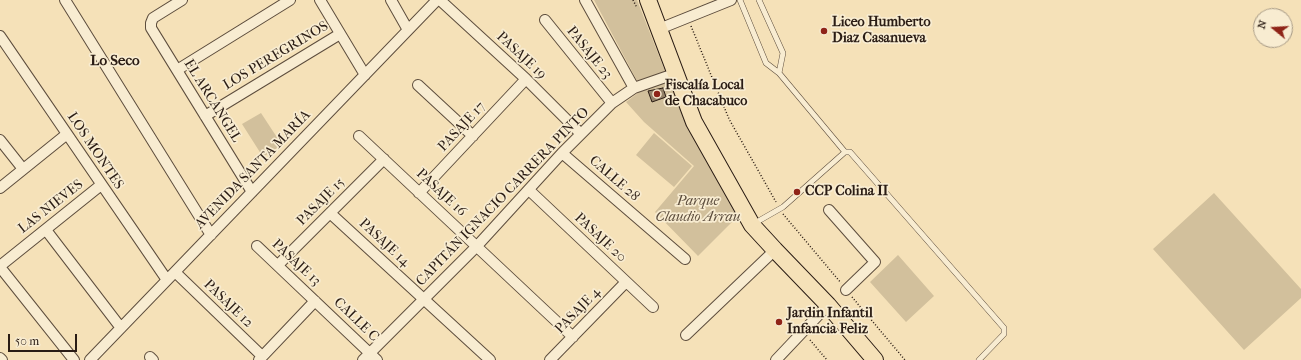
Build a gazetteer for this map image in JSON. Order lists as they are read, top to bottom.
{
  "streets": {
    "street": [
      "PASAJE 23",
      "LOS PEREGRINOS",
      "PASAJE 19",
      "EL ARCANGEL",
      "PASAJE 17",
      "LOS MONTES",
      "AVENIDA SANTA MARÍA",
      "CALLE 28",
      "PASAJE 16",
      "CAPITÁN IGNACIO CARRERA PINTO",
      "PASAJE 15",
      "LAS NIEVES",
      "PASAJE 20",
      "PASAJE 14",
      "PASAJE 13",
      "PASAJE 12",
      "PASAJE 4",
      "CALLE C"
    ]
  },
  "crossings": [
    ["PASAJE 23", "CAPITÁN IGNACIO CARRERA PINTO"],
    ["LOS PEREGRINOS", "EL ARCANGEL"],
    ["PASAJE 19", "PASAJE 17"],
    ["PASAJE 19", "CAPITÁN IGNACIO CARRERA PINTO"],
    ["EL ARCANGEL", "AVENIDA SANTA MARÍA"],
    ["PASAJE 17", "PASAJE 16"],
    ["LOS MONTES", "AVENIDA SANTA MARÍA"],
    ["LOS MONTES", "LAS NIEVES"],
    ["AVENIDA SANTA MARÍA", "PASAJE 12"],
    ["CALLE 28", "CAPITÁN IGNACIO CARRERA PINTO"],
    ["PASAJE 16", "CAPITÁN IGNACIO CARRERA PINTO"],
    ["PASAJE 16", "PASAJE 15"],
    ["PASAJE 16", "PASAJE 4"],
    ["CAPITÁN IGNACIO CARRERA PINTO", "PASAJE 20"],
    ["CAPITÁN IGNACIO CARRERA PINTO", "PASAJE 14"],
    ["CAPITÁN IGNACIO CARRERA PINTO", "CALLE C"],
    ["PASAJE 15", "PASAJE 14"],
    ["PASAJE 15", "PASAJE 13"],
    ["PASAJE 20", "PASAJE 4"],
    ["PASAJE 13", "CALLE C"]
  ],
  "districts": ["Lo Seco"],
  "parks": ["Parque Claudio Arrau"],
  "places": [
    "Liceo Humberto Diaz Casanueva",
    "Fiscalía Local de Chacabuco",
    "CCP Colina II",
    "Jardin Infantil Infancia Feliz"
  ],
  "scale_bar": "50 m",
  "north": "left"
}
